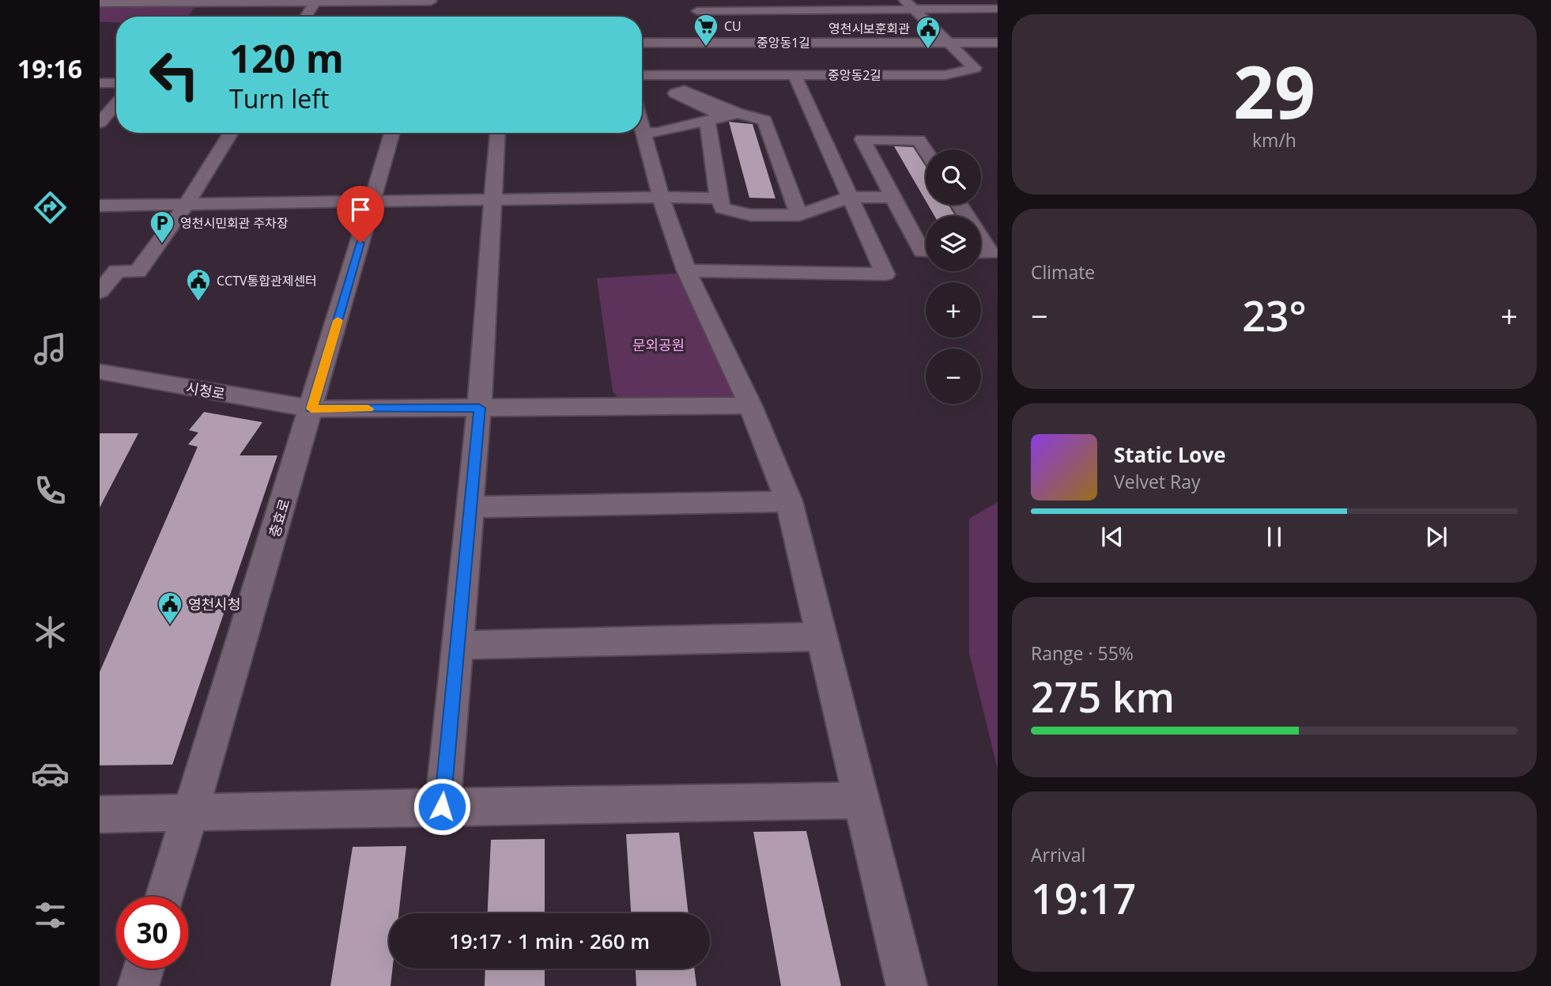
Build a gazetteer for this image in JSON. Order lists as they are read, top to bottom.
{
  "streets": {
    "street": [
      "중앙동1길",
      "중앙동2길",
      "시청로",
      "충효로"
    ]
  },
  "crossings": [
    ["시청로", "충효로"]
  ],
  "parks": ["문외공원"],
  "places": {
    "supermarket": ["CU"],
    "public building": ["영천시보훈회관", "CCTV통합관제센터", "영천시청"],
    "parking": ["영천시민회관 주차장"]
  },
  "page": {
    "tabs": "19:16",
    "tile": [
      ["29", "km/h"],
      "Climate",
      ["Range · 55%", "275 km"],
      ["Arrival", "19:17"]
    ],
    "turn": ["120 m", "Turn left"],
    "map_buttons": ["+", "−"],
    "heat": ["−", "23°", "+"],
    "song": ["Static Love", "Velvet Ray"],
    "limit": "30",
    "trip": "19:17 · 1 min · 260 m"
  }
}
